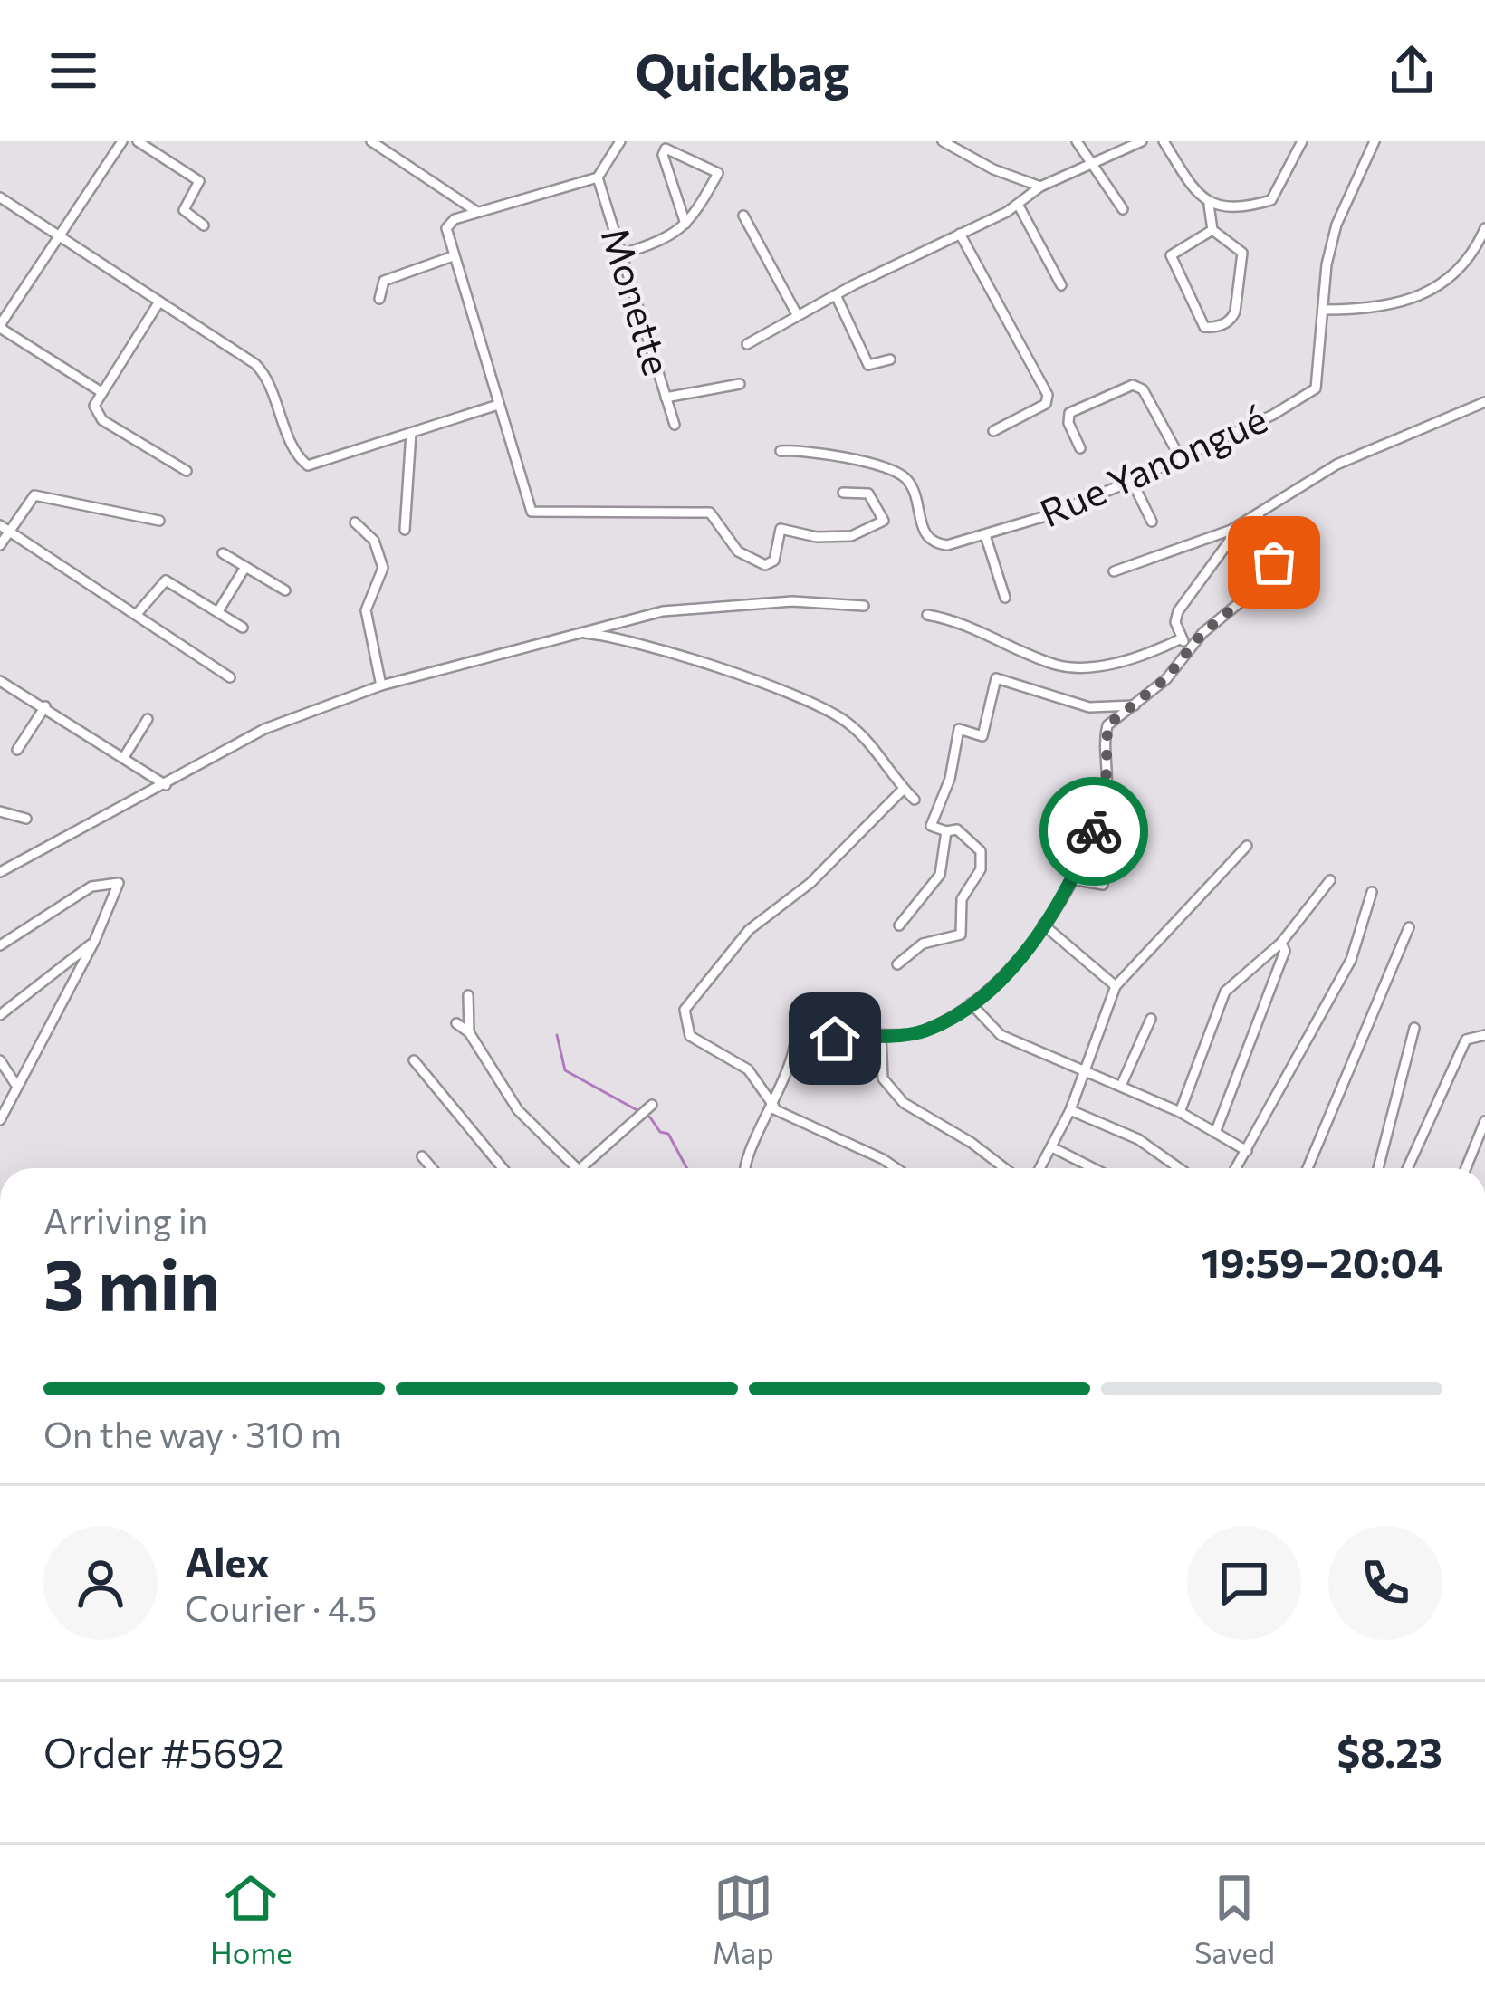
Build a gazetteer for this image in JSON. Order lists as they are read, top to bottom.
{
  "streets": {
    "street": ["Monette", "Rue Yanongué"]
  },
  "page": {
    "header": "Quickbag",
    "heading": ["3 min", "Arriving in", "19:59–20:04"],
    "panel": [
      "Alex",
      "Courier · 4.5",
      "Order #5692",
      "$8.23"
    ],
    "bar": "On the way · 310 m",
    "tabs": ["Home", "Map", "Saved"]
  }
}
